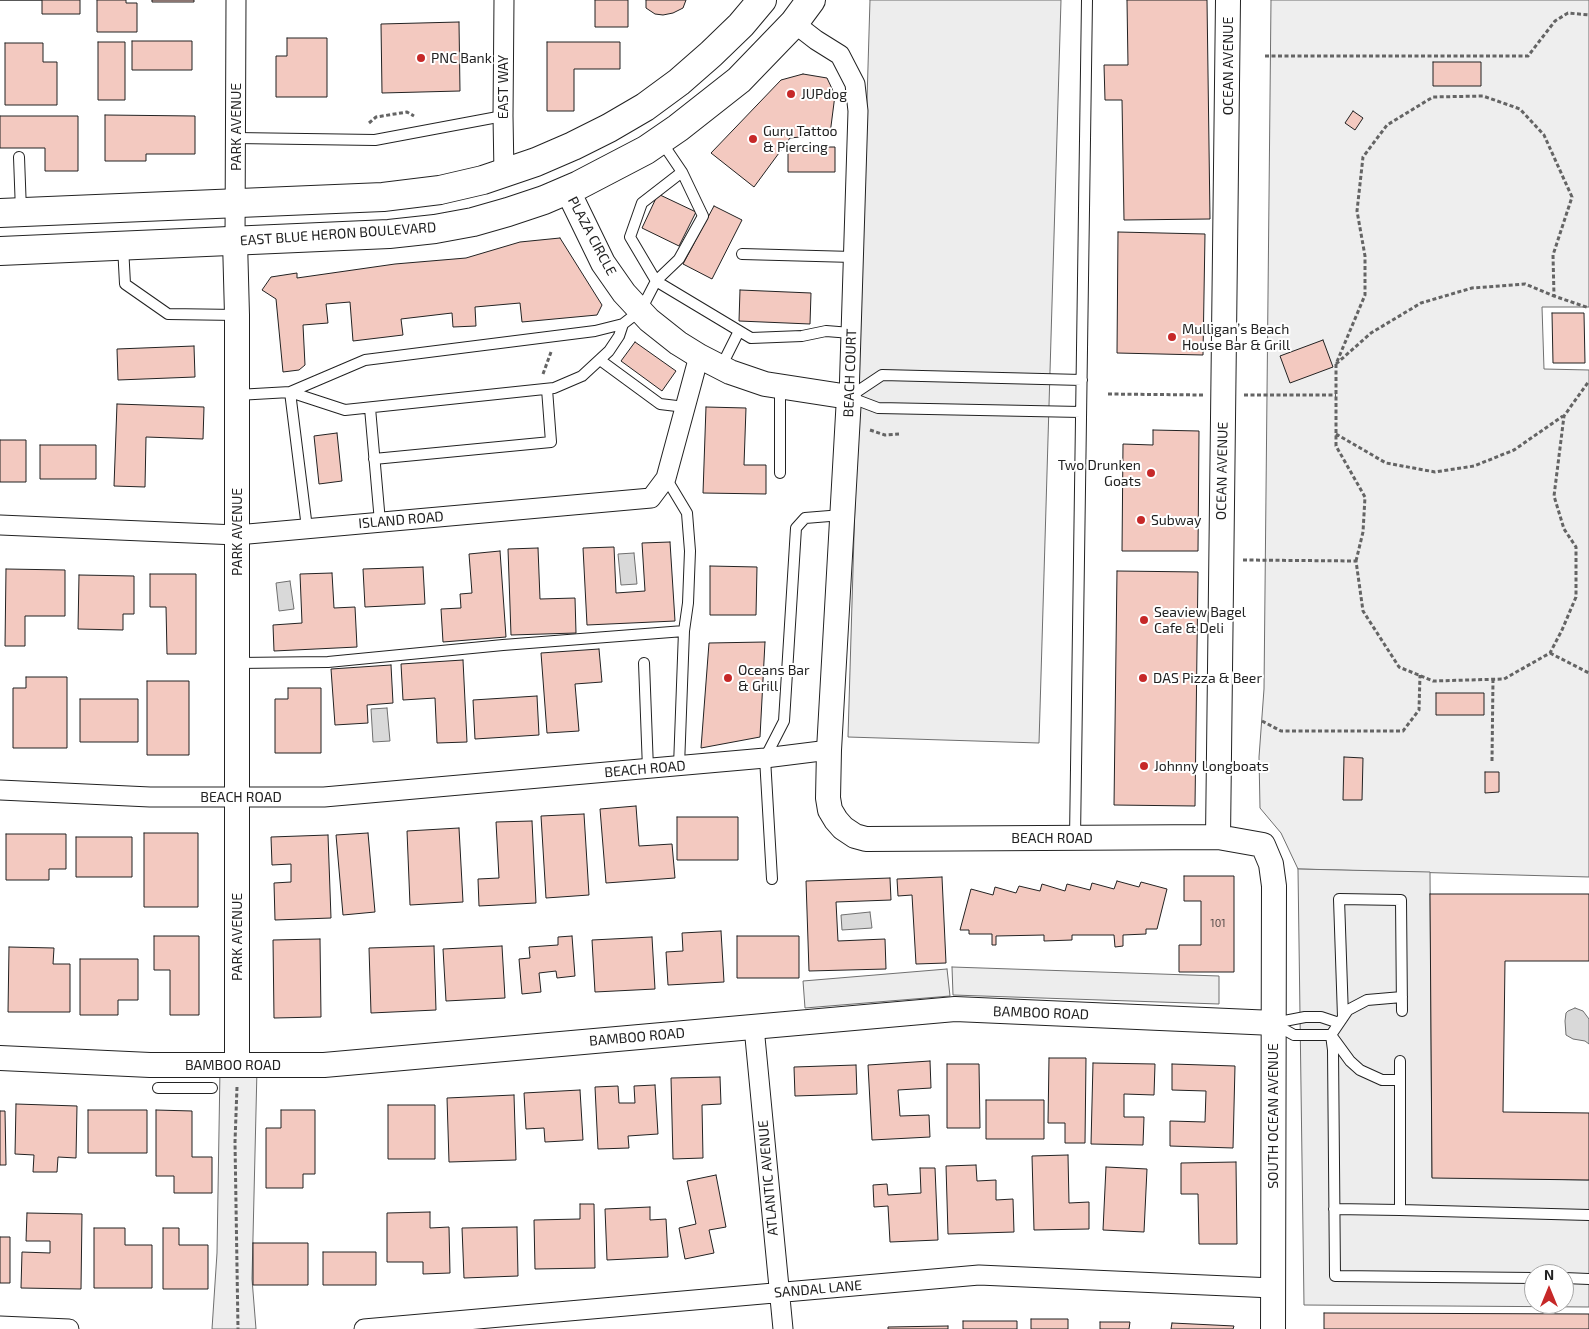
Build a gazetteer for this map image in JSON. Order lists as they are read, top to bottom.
{
  "streets": {
    "main road": ["EAST BLUE HERON BOULEVARD"],
    "street": [
      "OCEAN AVENUE",
      "EAST WAY",
      "PARK AVENUE",
      "PLAZA CIRCLE",
      "BEACH COURT",
      "ISLAND ROAD",
      "BEACH ROAD",
      "BAMBOO ROAD",
      "SOUTH OCEAN AVENUE",
      "ATLANTIC AVENUE",
      "SANDAL LANE"
    ]
  },
  "crossings": [
    ["OCEAN AVENUE", "BEACH ROAD"],
    ["OCEAN AVENUE", "SOUTH OCEAN AVENUE"],
    ["PARK AVENUE", "EAST BLUE HERON BOULEVARD"],
    ["PARK AVENUE", "ISLAND ROAD"],
    ["PARK AVENUE", "BEACH ROAD"],
    ["PARK AVENUE", "BAMBOO ROAD"],
    ["EAST BLUE HERON BOULEVARD", "PLAZA CIRCLE"],
    ["EAST BLUE HERON BOULEVARD", "BEACH COURT"],
    ["PLAZA CIRCLE", "BEACH COURT"],
    ["PLAZA CIRCLE", "ISLAND ROAD"],
    ["BEACH COURT", "BEACH ROAD"],
    ["BEACH ROAD", "SOUTH OCEAN AVENUE"],
    ["BAMBOO ROAD", "SOUTH OCEAN AVENUE"],
    ["BAMBOO ROAD", "ATLANTIC AVENUE"],
    ["SOUTH OCEAN AVENUE", "SANDAL LANE"],
    ["ATLANTIC AVENUE", "SANDAL LANE"]
  ],
  "places": [
    "PNC Bank",
    "JUPdog",
    "Guru Tattoo & Piercing",
    "Mulligan’s Beach House Bar & Grill",
    "Two Drunken Goats",
    "Subway",
    "Seaview Bagel Cafe & Deli",
    "Oceans Bar & Grill",
    "DAS Pizza & Beer",
    "Johnny Longboats"
  ],
  "house_numbers": ["101"],
  "north": "top"
}
